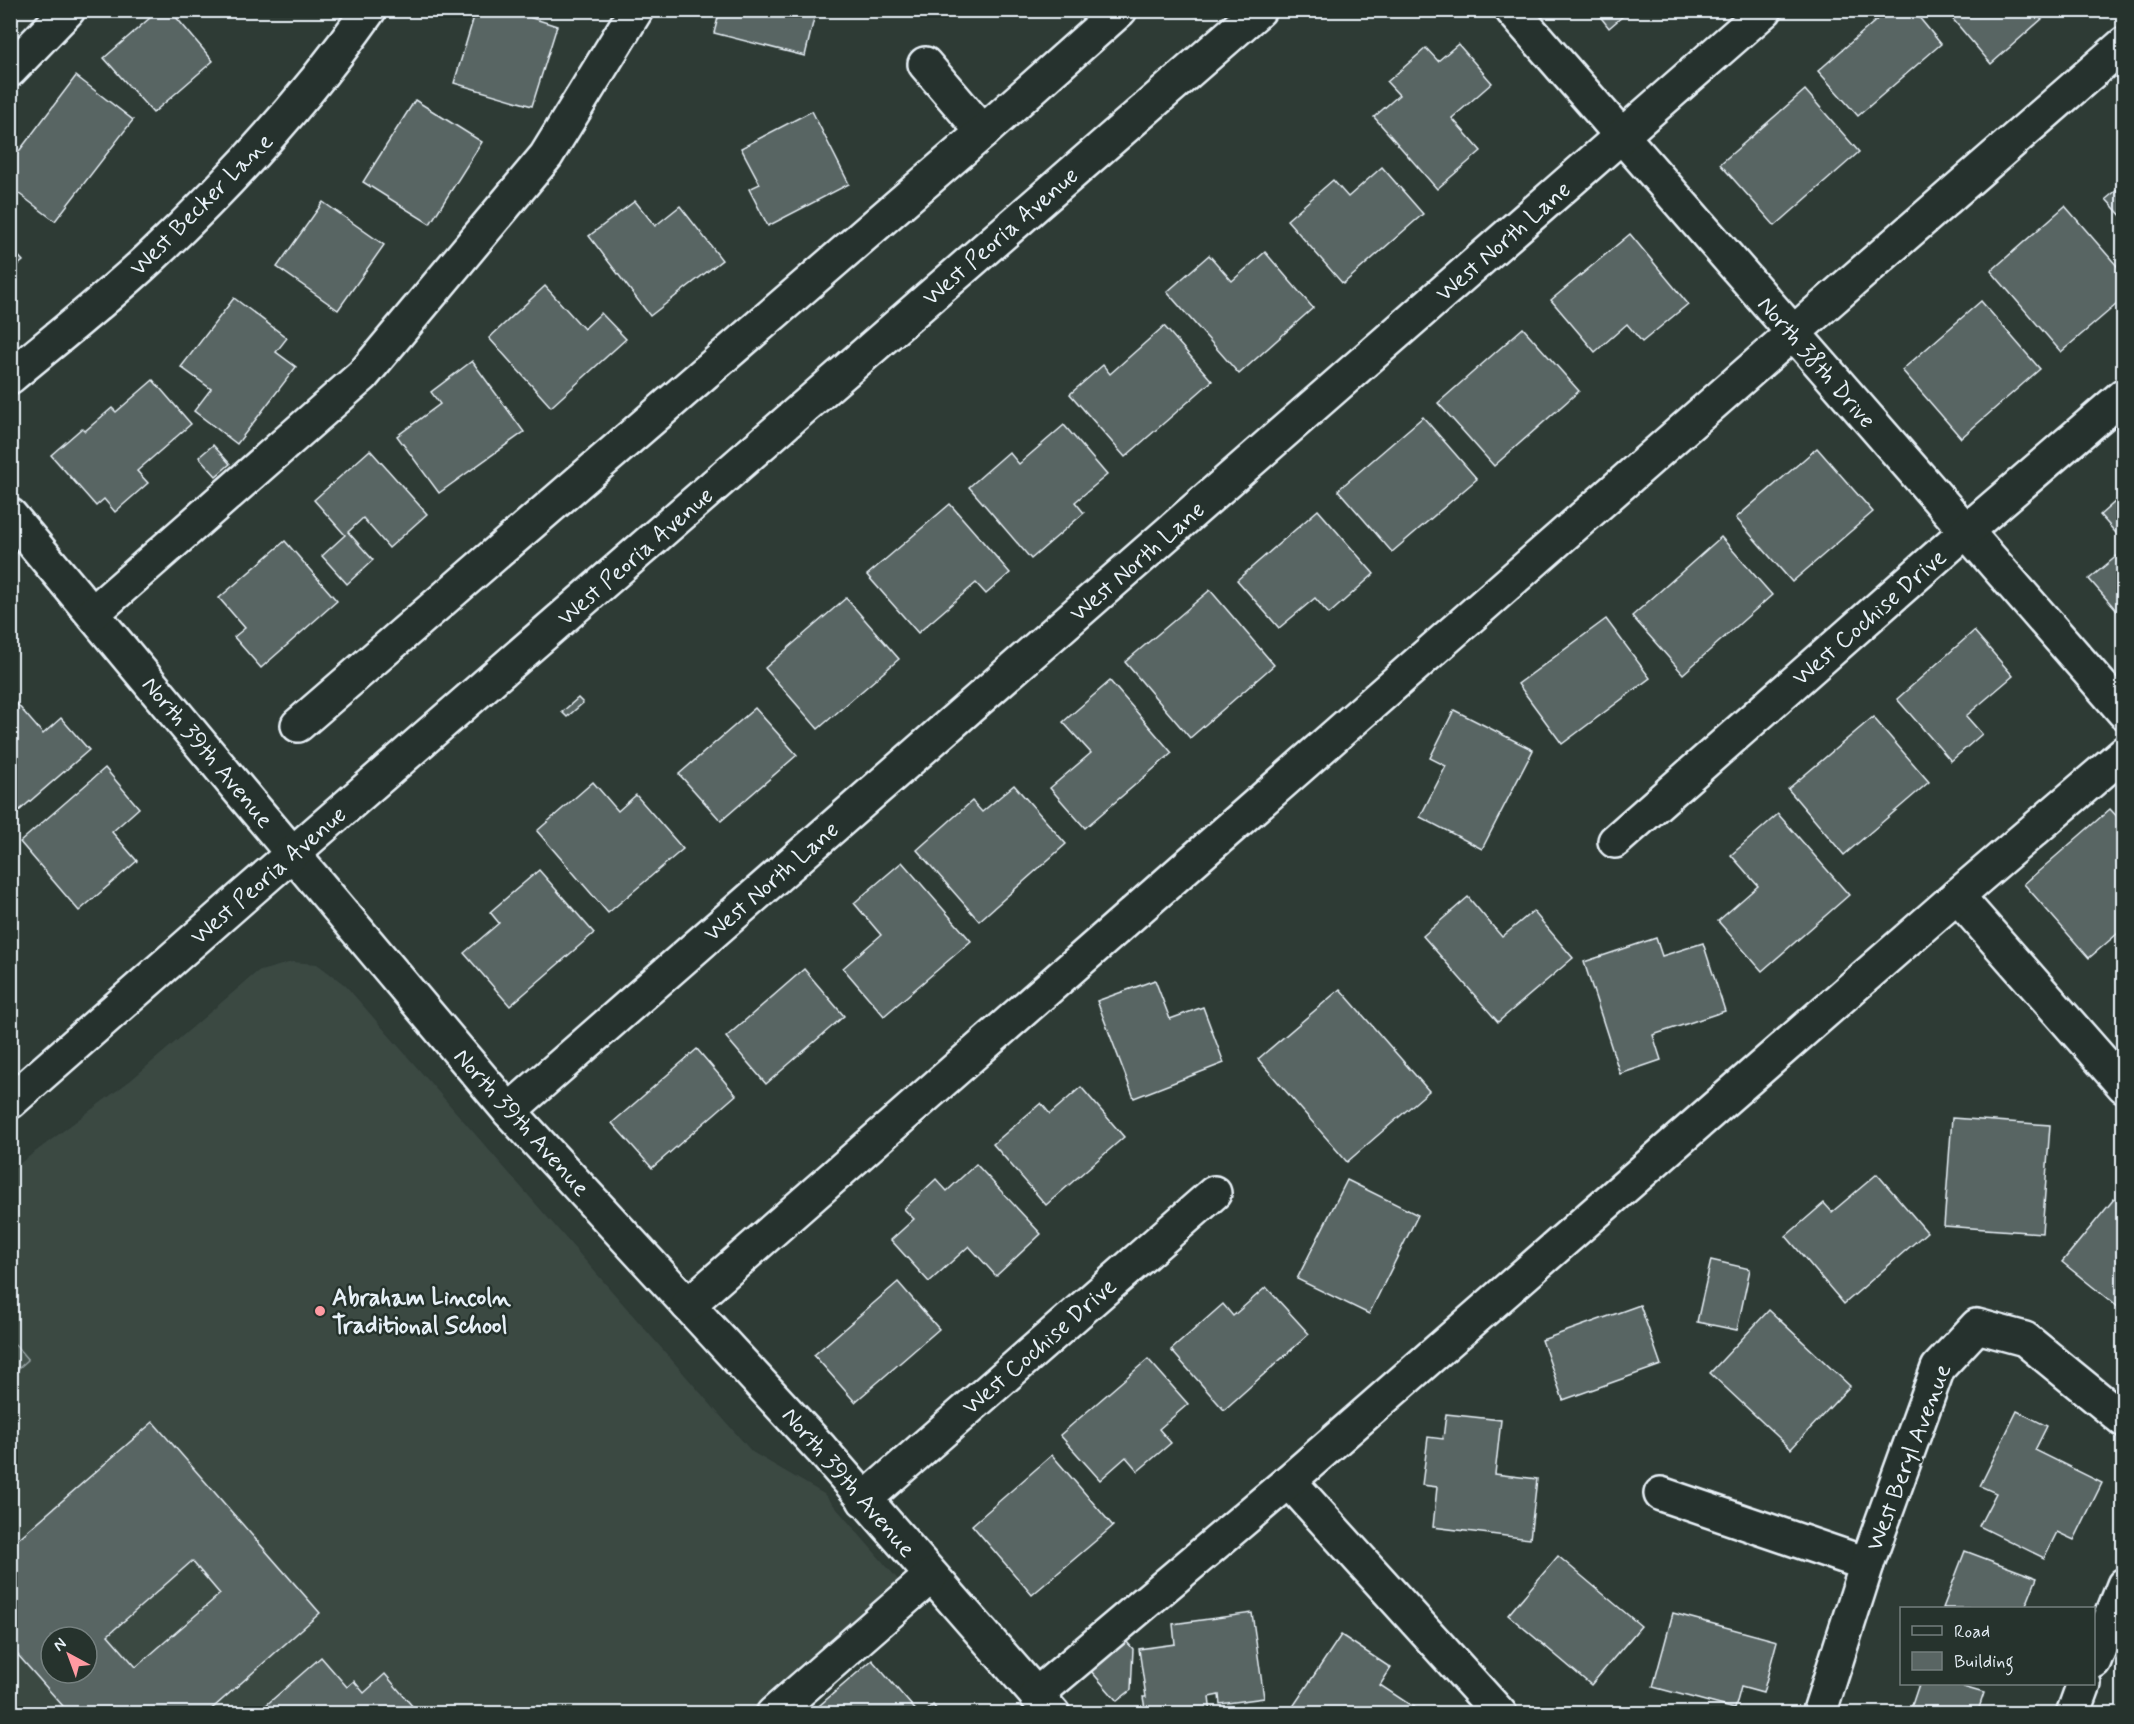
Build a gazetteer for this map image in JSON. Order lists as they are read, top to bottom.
{
  "streets": {
    "street": [
      "West Becker Lane",
      "West Peoria Avenue",
      "West North Lane",
      "North 38th Drive",
      "West Cochise Drive",
      "North 39th Avenue",
      "West Beryl Avenue"
    ]
  },
  "crossings": [
    ["West Peoria Avenue", "North 39th Avenue"],
    ["West North Lane", "North 38th Drive"],
    ["West North Lane", "North 39th Avenue"],
    ["North 38th Drive", "West Cochise Drive"],
    ["West Cochise Drive", "North 39th Avenue"]
  ],
  "places": ["Abraham Lincoln Traditional School"],
  "legend": ["Road", "Building"],
  "north": "top left"
}
